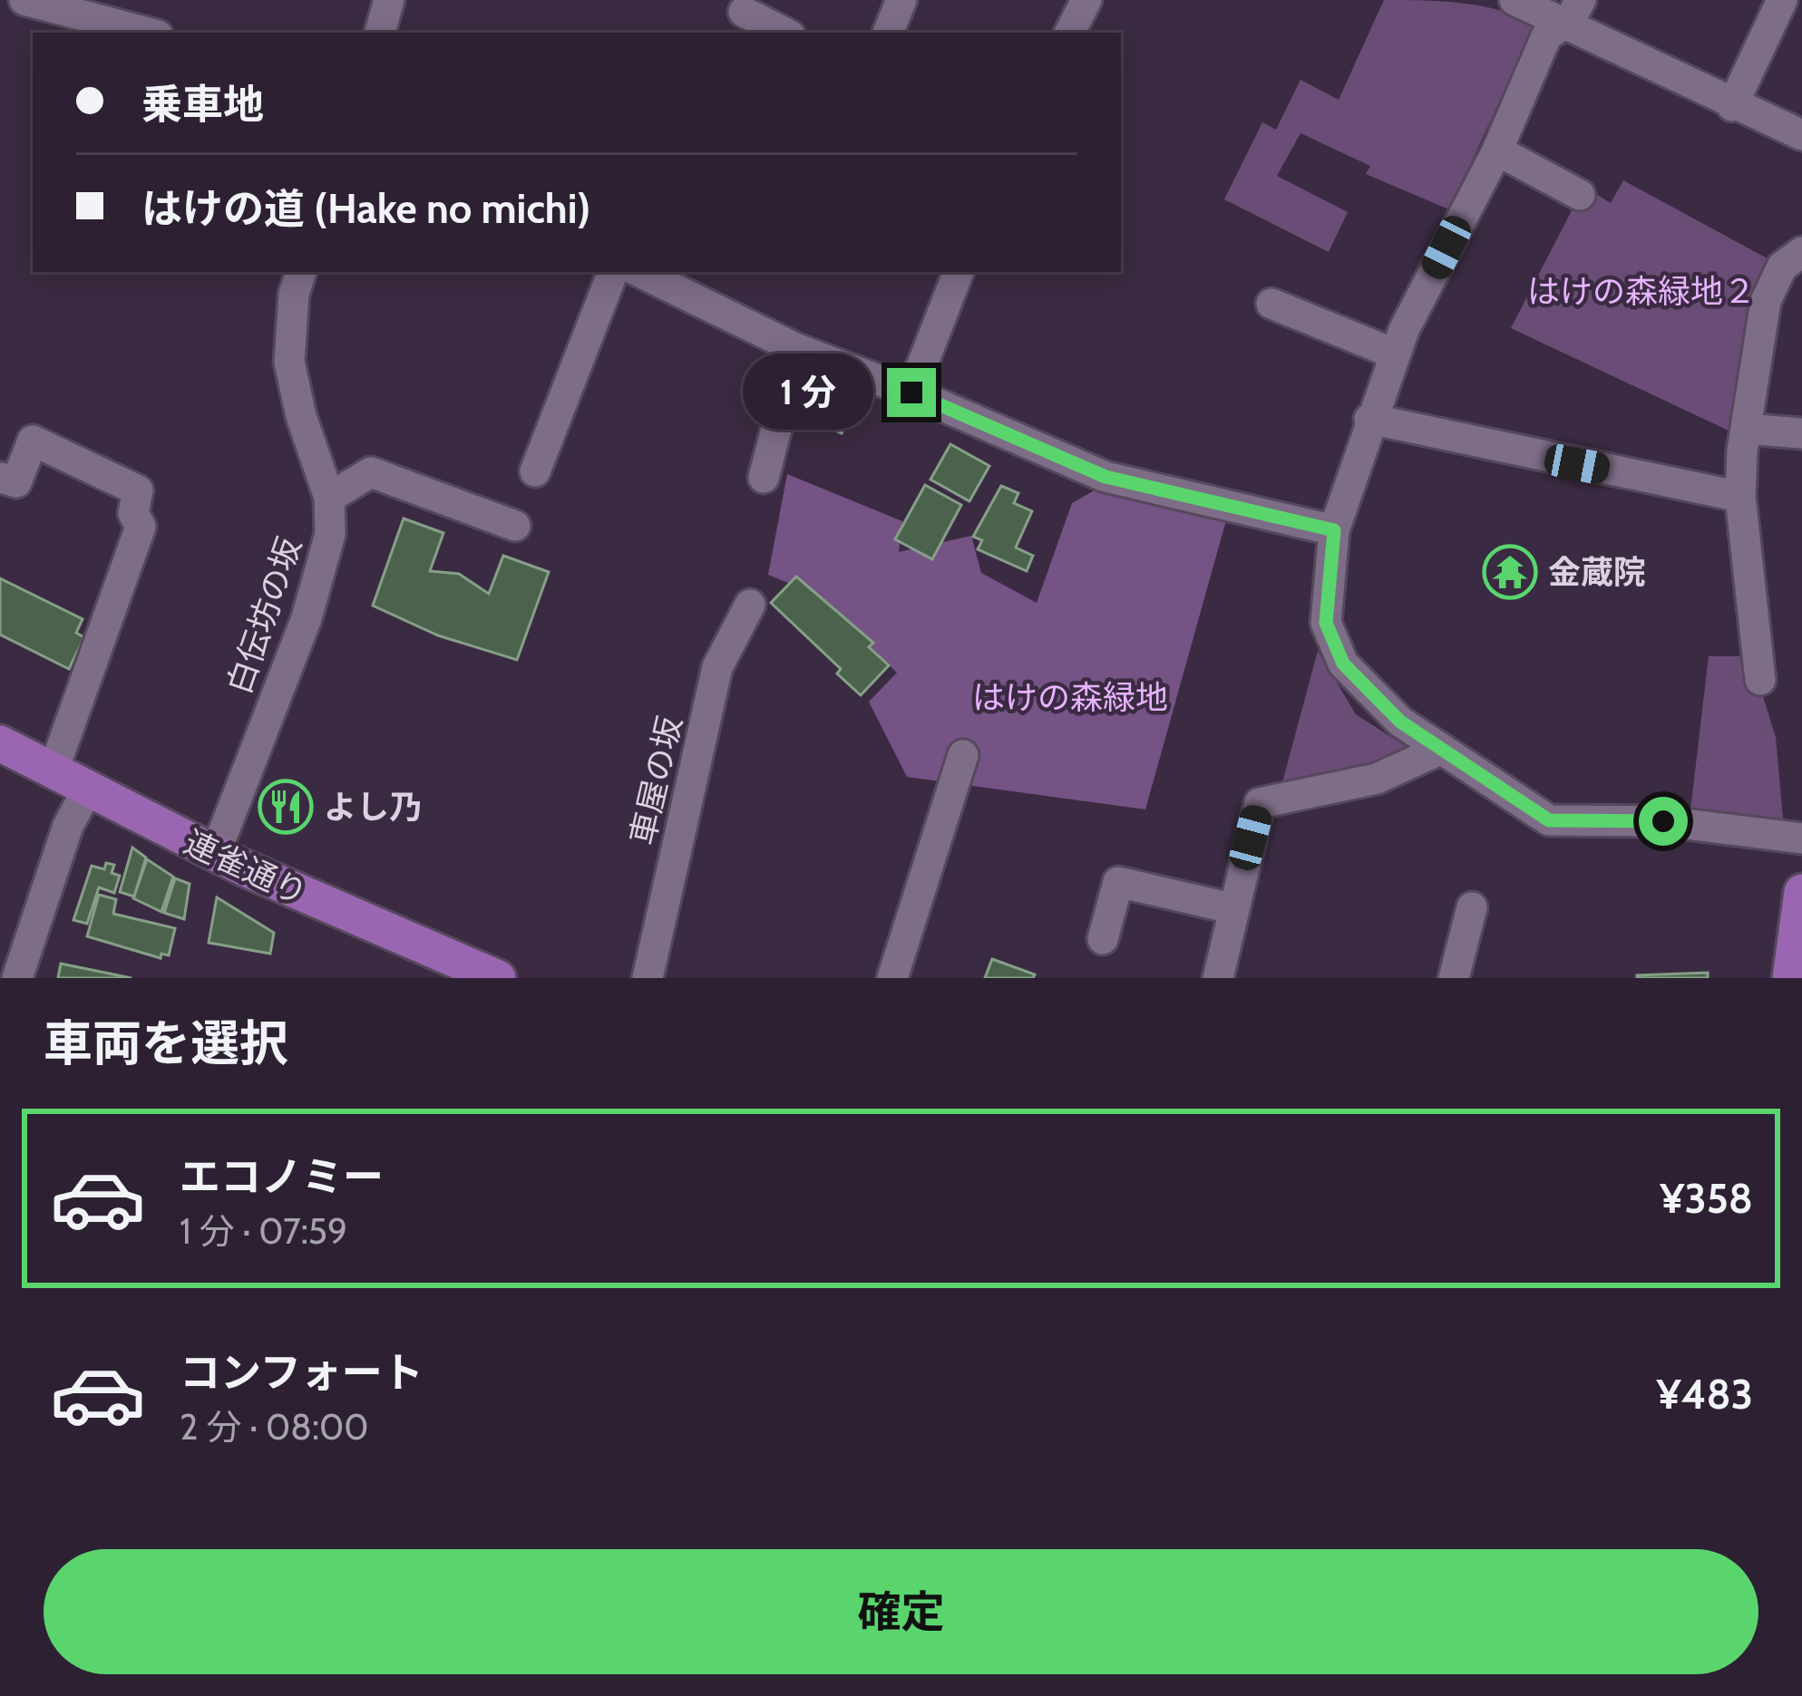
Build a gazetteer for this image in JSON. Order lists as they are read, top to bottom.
{
  "streets": {
    "main road": ["連雀通り"],
    "street": ["白伝坊の坂", "車屋の坂"]
  },
  "crossings": [
    ["白伝坊の坂", "連雀通り"]
  ],
  "parks": ["はけの森緑地２", "はけの森緑地"],
  "places": {
    "temple": ["金蔵院"],
    "restaurant": ["よし乃"]
  },
  "page": {
    "banner": ["乗車地", "はけの道 (Hake no michi)"],
    "bubble": "1 分",
    "heading": "車両を選択",
    "list": [
      {
        "name": "エコノミー",
        "note": "1 分 · 07:59",
        "value": "¥358"
      },
      {
        "name": "コンフォート",
        "note": "2 分 · 08:00",
        "value": "¥483"
      }
    ],
    "buttons": "確定"
  }
}
